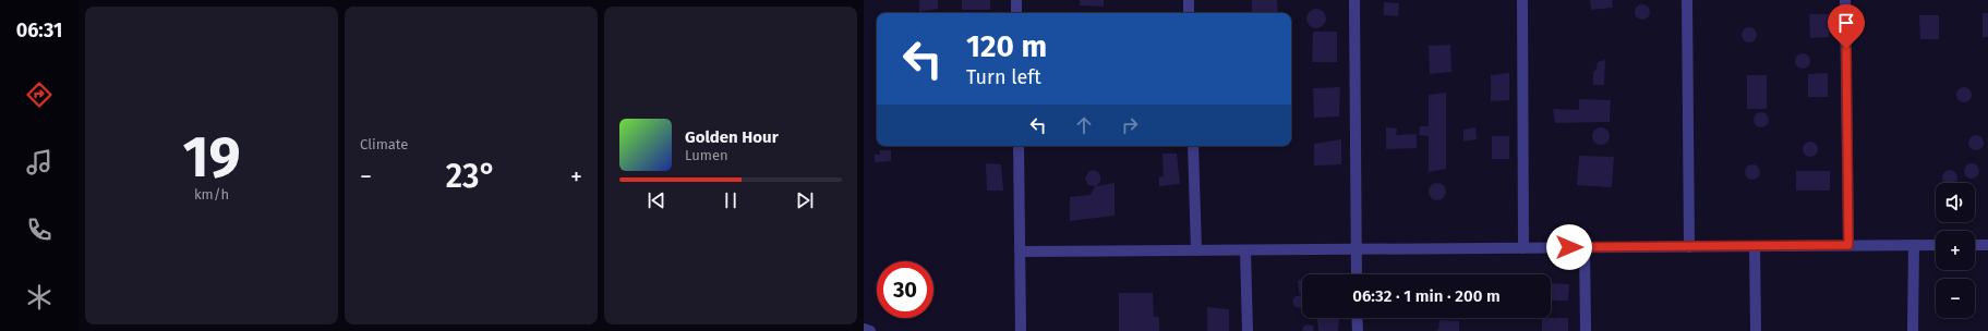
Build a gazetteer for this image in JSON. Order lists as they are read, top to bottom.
{
  "page": {
    "tabs": "06:31",
    "tile": [
      ["19", "km/h"],
      "Climate"
    ],
    "turn": ["120 m", "Turn left"],
    "song": ["Golden Hour", "Lumen"],
    "heat": ["−", "23°", "+"],
    "map_buttons": ["+", "−"],
    "limit": "30",
    "trip": "06:32 · 1 min · 200 m"
  }
}
